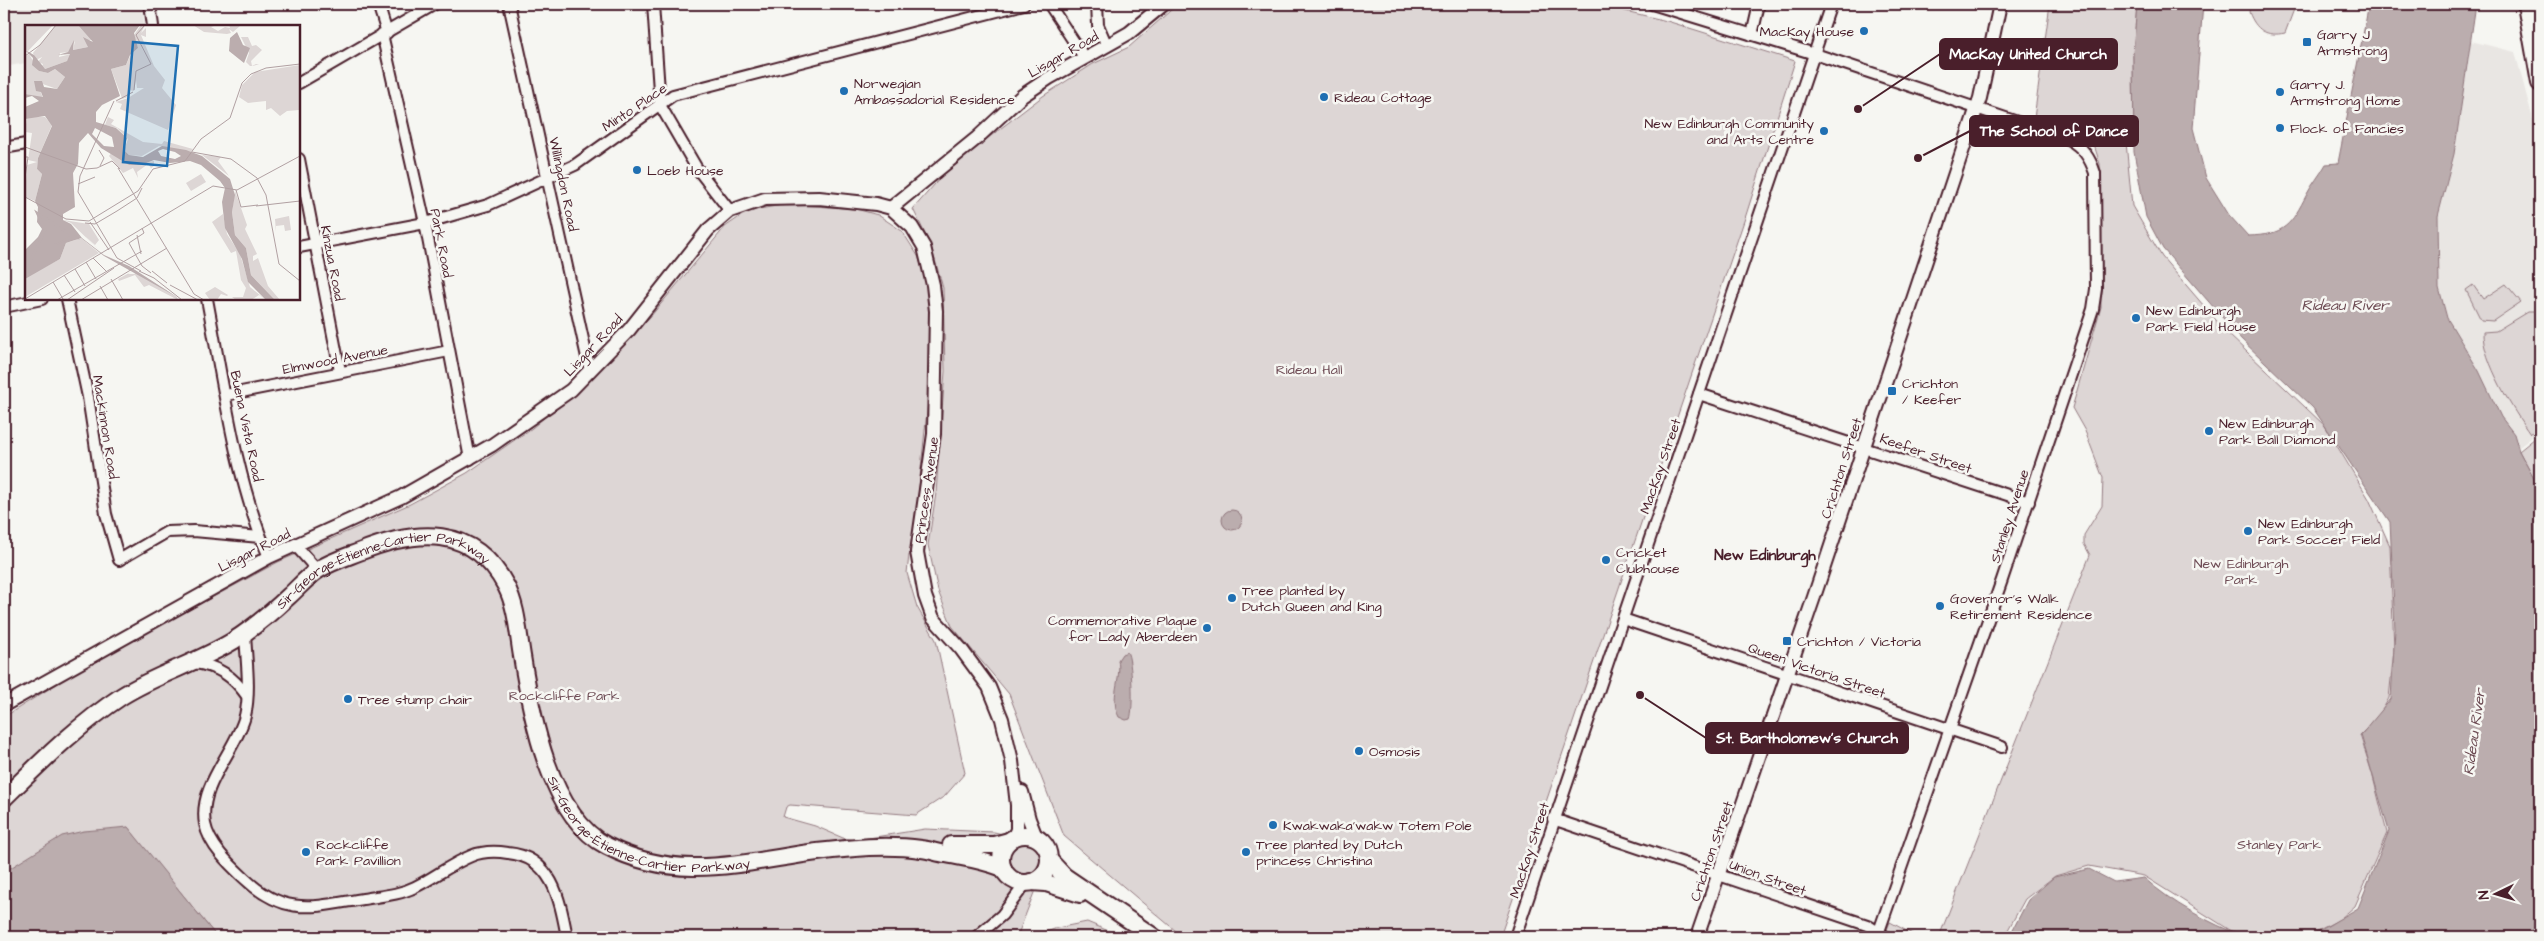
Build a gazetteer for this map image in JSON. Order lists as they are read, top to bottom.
{
  "streets": {
    "main road": ["Sir-George-Étienne-Cartier Parkway"],
    "street": [
      "Lisgar Road",
      "Minto Place",
      "Willingdon Road",
      "Park Road",
      "Kinzua Road",
      "Elmwood Avenue",
      "Buena Vista Road",
      "Mackinnon Road",
      "Keefer Street",
      "MacKay Street",
      "Crichton Street",
      "Princess Avenue",
      "Stanley Avenue",
      "Queen Victoria Street",
      "Union Street"
    ]
  },
  "crossings": [
    ["Lisgar Road", "Willingdon Road"],
    ["Lisgar Road", "Park Road"],
    ["Lisgar Road", "Buena Vista Road"],
    ["Lisgar Road", "Princess Avenue"],
    ["Minto Place", "Willingdon Road"],
    ["Minto Place", "Park Road"],
    ["Minto Place", "Kinzua Road"],
    ["Park Road", "Elmwood Avenue"],
    ["Kinzua Road", "Elmwood Avenue"],
    ["Elmwood Avenue", "Buena Vista Road"],
    ["Buena Vista Road", "Mackinnon Road"],
    ["Keefer Street", "MacKay Street"],
    ["Keefer Street", "Crichton Street"],
    ["Keefer Street", "Stanley Avenue"],
    ["MacKay Street", "Stanley Avenue"],
    ["MacKay Street", "Queen Victoria Street"],
    ["MacKay Street", "Union Street"],
    ["Crichton Street", "Stanley Avenue"],
    ["Crichton Street", "Queen Victoria Street"],
    ["Crichton Street", "Union Street"],
    ["Princess Avenue", "Sir-George-Étienne-Cartier Parkway"],
    ["Stanley Avenue", "Queen Victoria Street"],
    ["Stanley Avenue", "Union Street"]
  ],
  "districts": ["New Edinburgh"],
  "water": ["Rideau River"],
  "parks": [
    "Rideau Hall",
    "New Edinburgh Park",
    "Rockcliffe Park",
    "Stanley Park"
  ],
  "places": {
    "other": [
      "MacKay House",
      "Norwegian Ambassadorial Residence",
      "Garry J. Armstrong Home",
      "Rideau Cottage",
      "MacKay United Church",
      "Flock of Fancies",
      "New Edinburgh Community and Arts Centre",
      "The School of Dance",
      "Loeb House",
      "New Edinburgh Park Field House",
      "New Edinburgh Park Ball Diamond",
      "New Edinburgh Park Soccer Field",
      "Cricket Clubhouse",
      "Tree planted by Dutch Queen and King",
      "Governor's Walk Retirement Residence",
      "Commemorative Plaque for Lady Aberdeen",
      "St. Bartholomew's Church",
      "Tree stump chair",
      "Osmosis",
      "Kwakwaka'wakw Totem Pole",
      "Rockcliffe Park Pavillion",
      "Tree planted by Dutch princess Christina"
    ],
    "transit": ["Garry J Armstrong", "Crichton / Keefer", "Crichton / Victoria"]
  },
  "north": "left"
}
